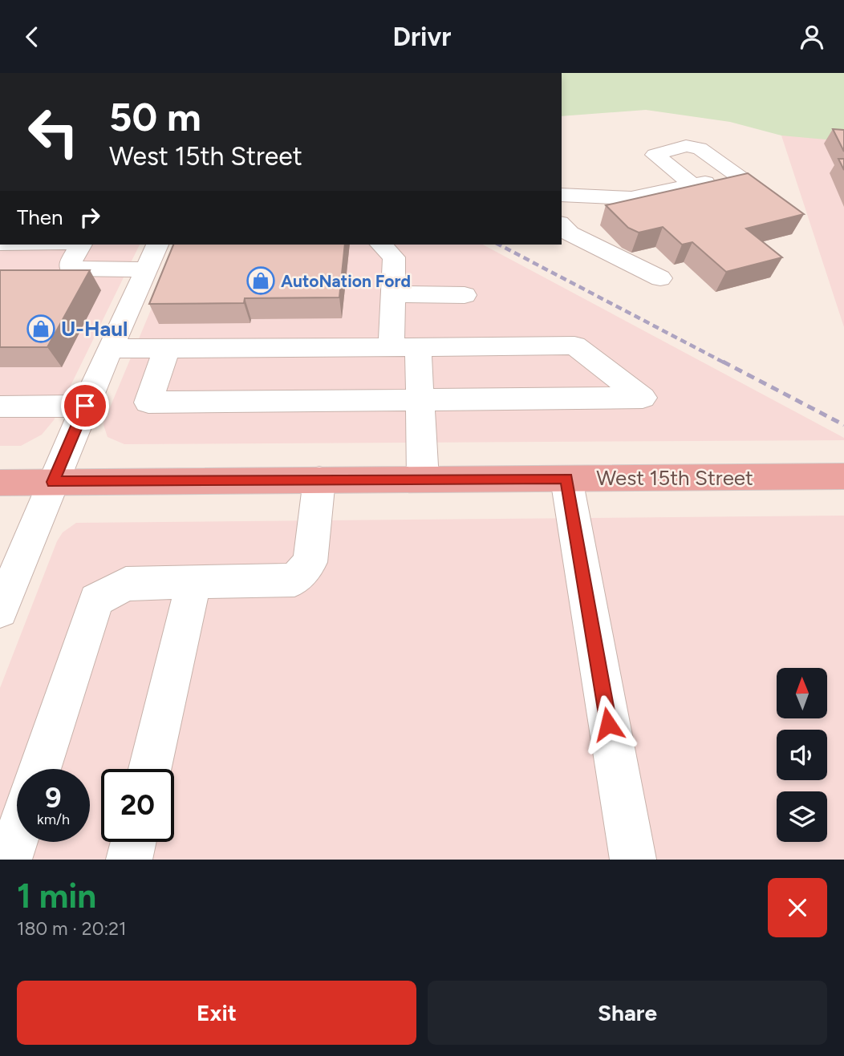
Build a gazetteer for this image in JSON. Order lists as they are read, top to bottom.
{
  "streets": {
    "highway": ["West 15th Street"]
  },
  "places": {
    "shop": ["AutoNation Ford", "U-Haul"]
  },
  "north": "top",
  "page": {
    "header": "Drivr",
    "turn": ["50 m", "West 15th Street"],
    "then": "Then",
    "speed": "9 km/h",
    "limit": "20",
    "heading": ["1 min", "180 m · 20:21"],
    "buttons": ["Exit", "Share"]
  }
}
